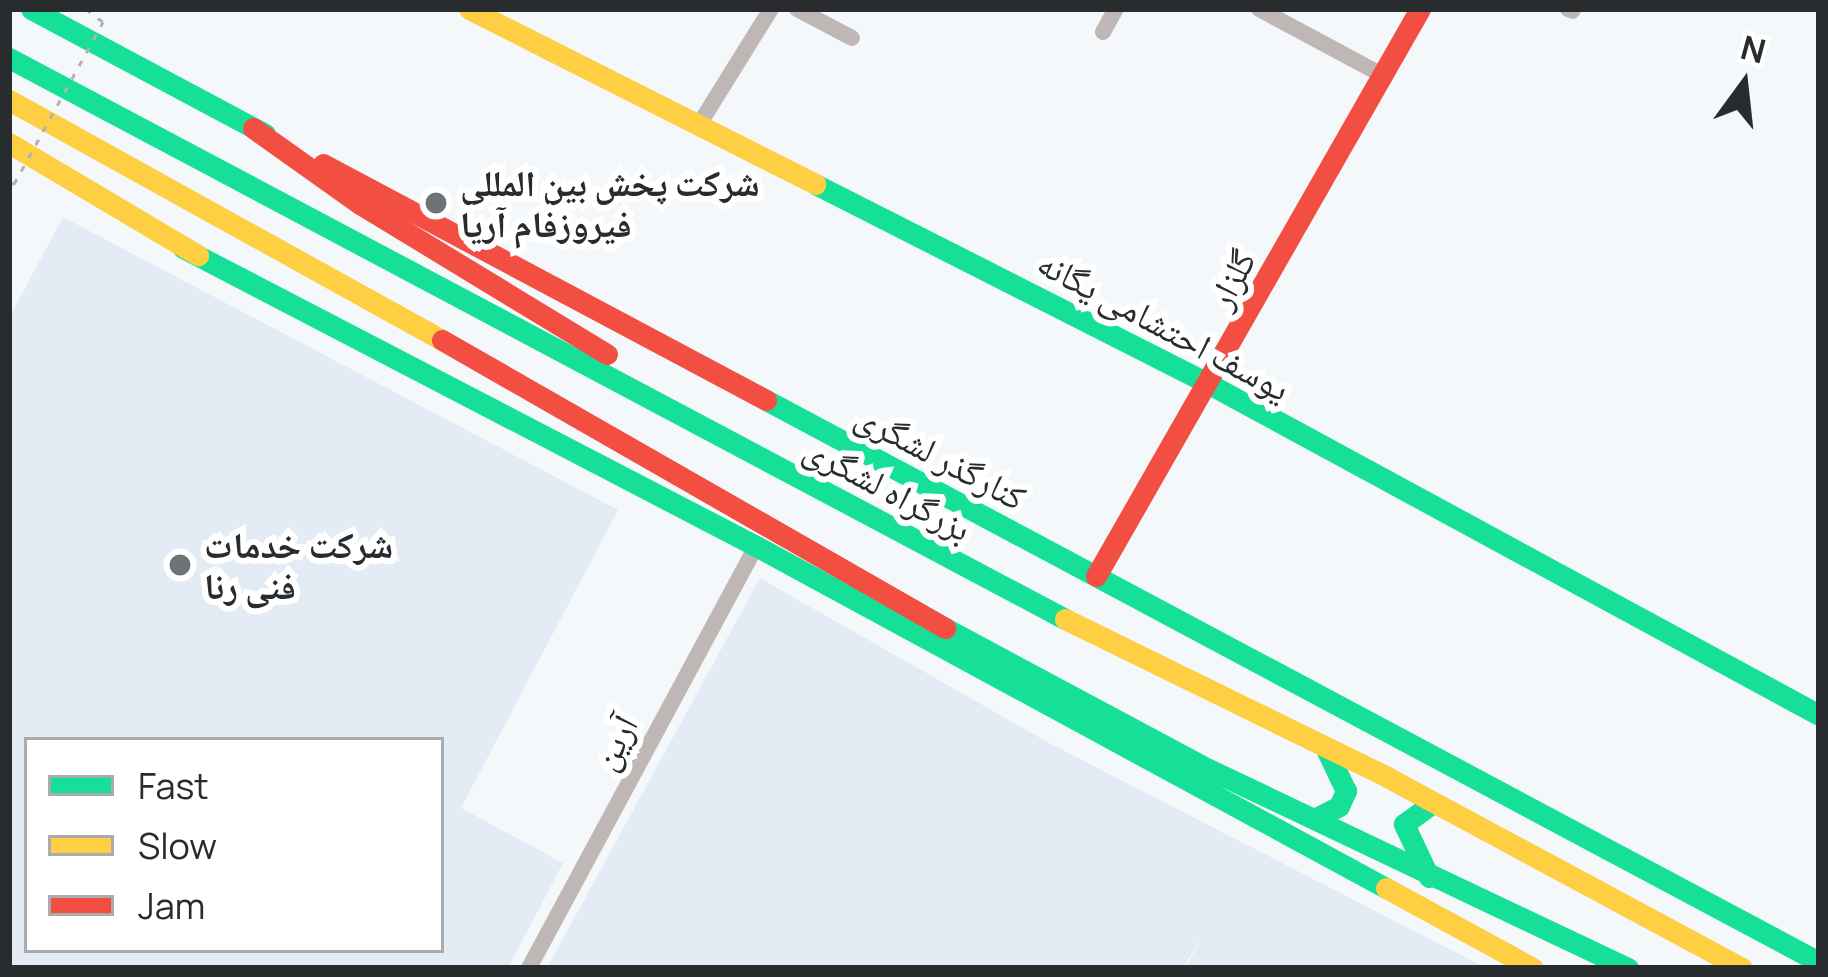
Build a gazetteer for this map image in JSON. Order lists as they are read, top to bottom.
{
  "streets": {
    "main road": [
      "گلزار",
      "یوسف احتشامی یگانه",
      "کنارگذر لشگری",
      "بزرگراه لشگری"
    ],
    "street": ["آرین"]
  },
  "crossings": [
    ["گلزار", "یوسف احتشامی یگانه"],
    ["گلزار", "کنارگذر لشگری"]
  ],
  "places": ["شرکت پخش بین المللی فیروزفام آریا", "شرکت خدمات فنی رنا"],
  "legend": ["Fast", "Slow", "Jam"],
  "north": "top"
}
